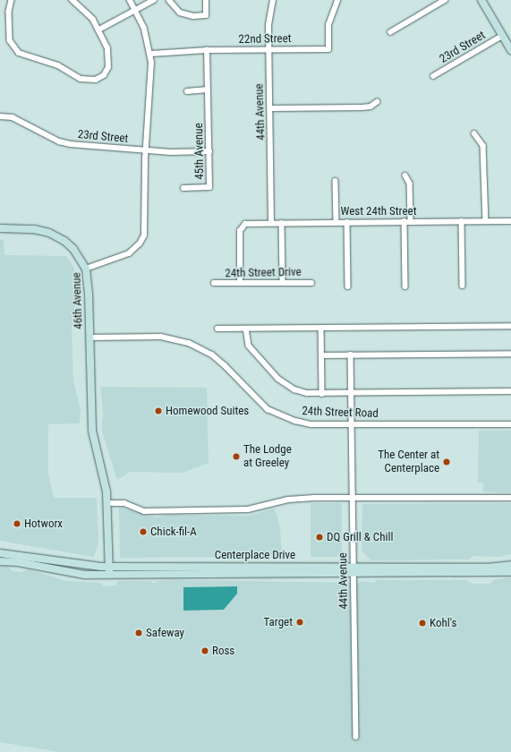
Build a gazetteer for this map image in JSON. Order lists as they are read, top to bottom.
{
  "streets": {
    "street": [
      "22nd Street",
      "23rd Street",
      "44th Avenue",
      "45th Avenue",
      "West 24th Street",
      "24th Street Drive",
      "46th Avenue",
      "24th Street Road",
      "Centerplace Drive"
    ]
  },
  "crossings": [
    ["22nd Street", "44th Avenue"],
    ["22nd Street", "45th Avenue"],
    ["22nd Street", "46th Avenue"],
    ["23rd Street", "45th Avenue"],
    ["23rd Street", "46th Avenue"],
    ["44th Avenue", "West 24th Street"],
    ["44th Avenue", "24th Street Road"],
    ["44th Avenue", "Centerplace Drive"],
    ["West 24th Street", "24th Street Drive"],
    ["46th Avenue", "24th Street Road"],
    ["46th Avenue", "Centerplace Drive"]
  ],
  "places": [
    "Homewood Suites",
    "The Lodge at Greeley",
    "The Center at Centerplace",
    "Hotworx",
    "Chick-fil-A",
    "DQ Grill & Chill",
    "Target",
    "Kohl's",
    "Safeway",
    "Ross"
  ]
}
